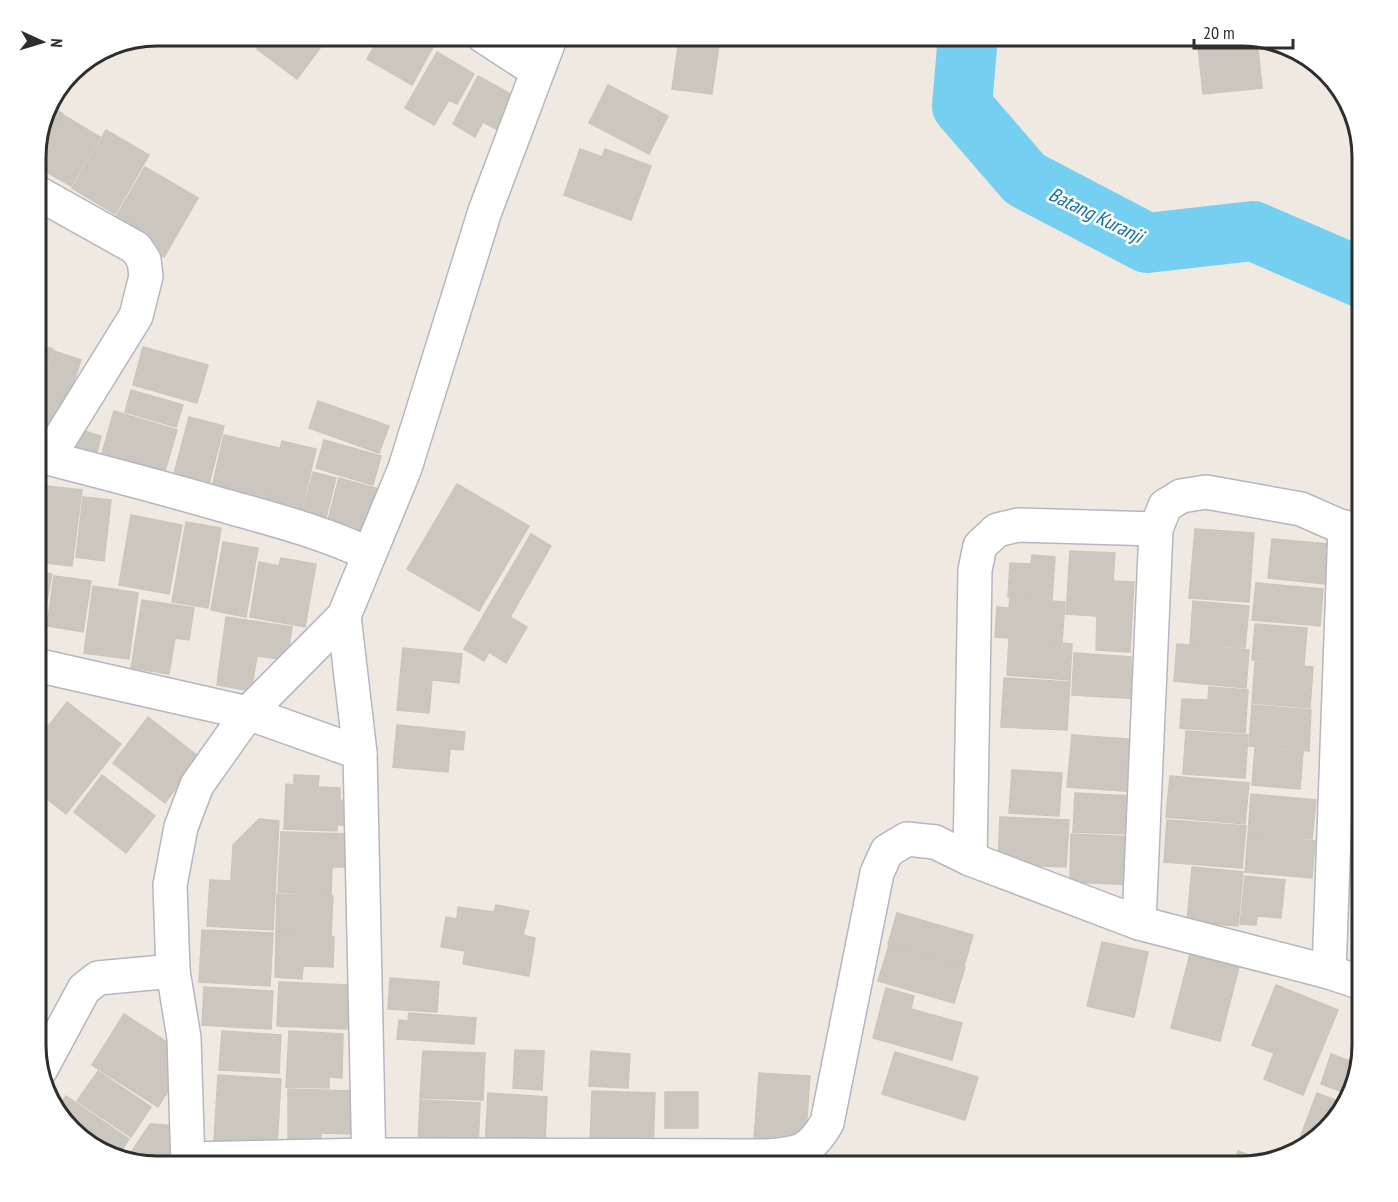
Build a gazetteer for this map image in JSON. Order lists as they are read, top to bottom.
{
  "water": ["Batang Kuranji"],
  "scale_bar": "20 m",
  "north": "right"
}
